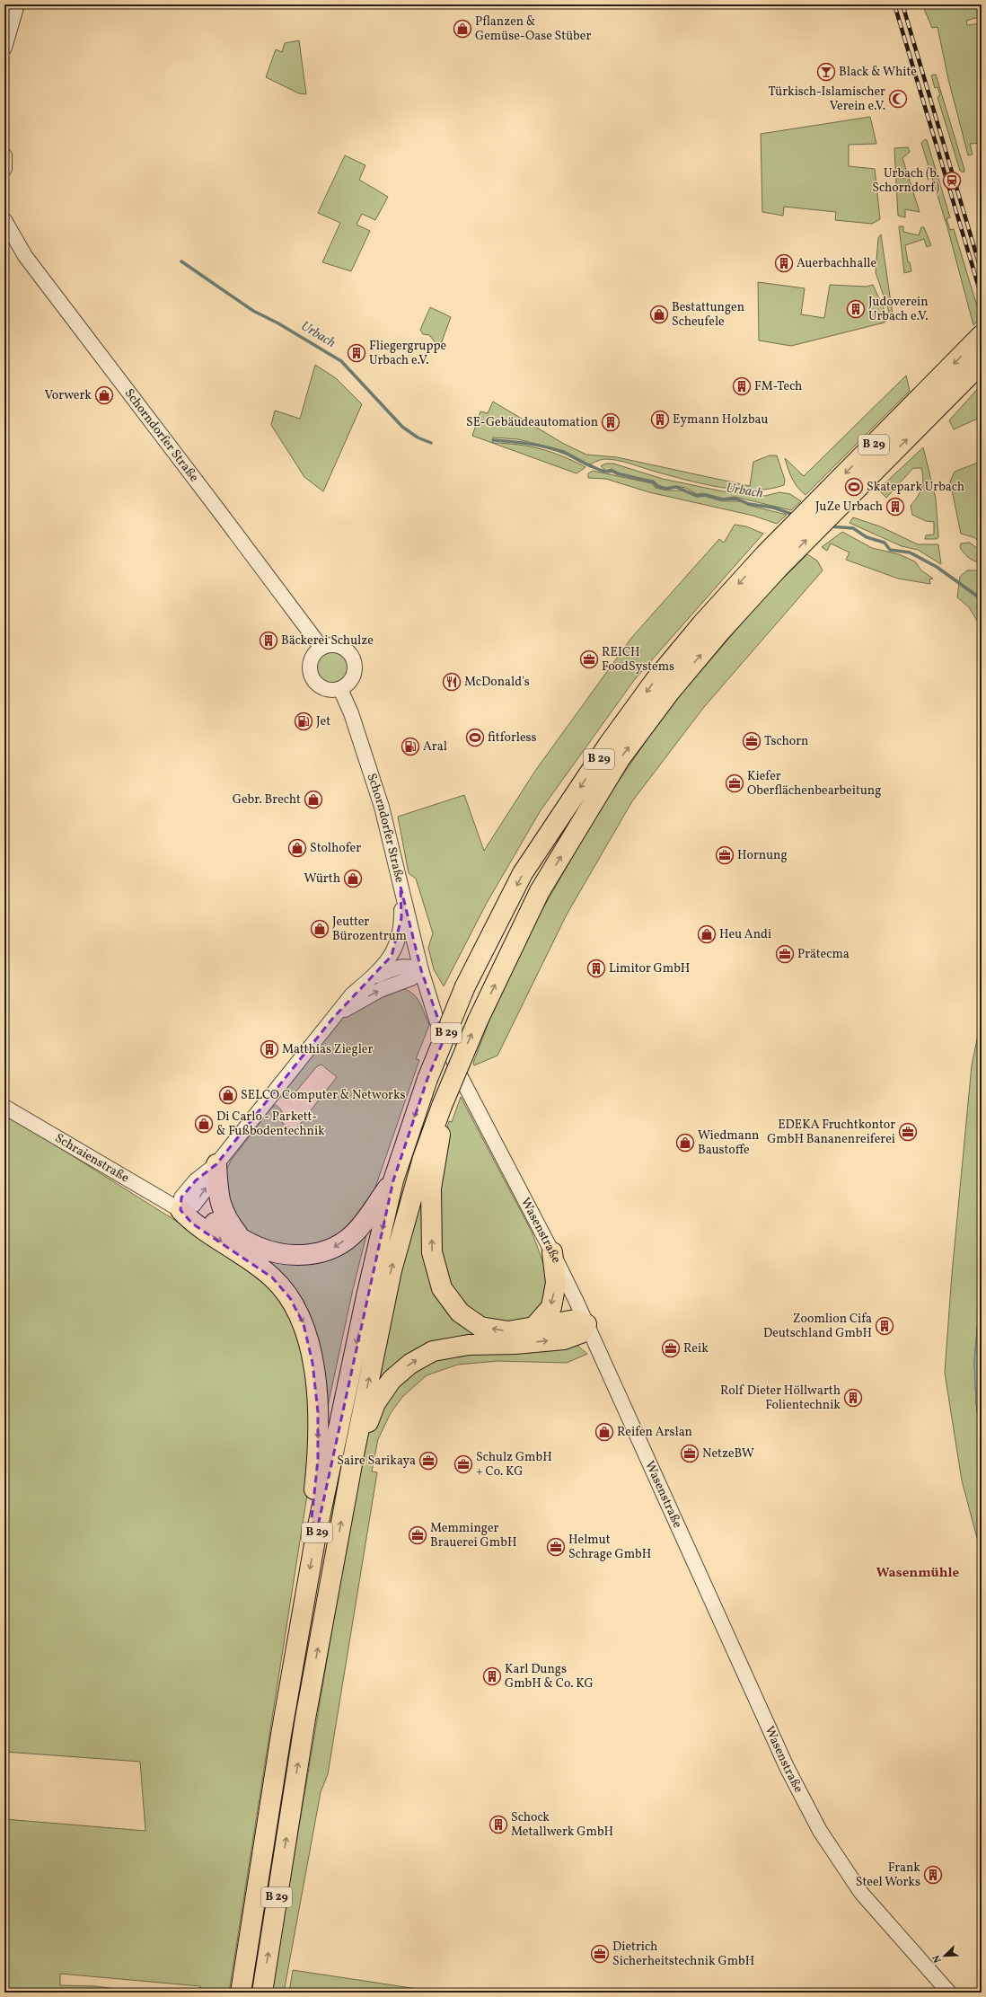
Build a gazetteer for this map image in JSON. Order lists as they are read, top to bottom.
{
  "streets": {
    "highway": ["B 29"],
    "street": ["Schorndorfer Straße", "Schraienstraße", "Wasenstraße"]
  },
  "crossings": [
    ["Schorndorfer Straße", "Wasenstraße"]
  ],
  "districts": ["Wasenmühle"],
  "water": ["Urbach"],
  "places": {
    "shop": [
      "Pflanzen & Gemüse-Oase Stüber",
      "Bestattungen Scheufele",
      "Vorwerk",
      "Gebr. Brecht",
      "Stolhofer",
      "Würth",
      "Jeutter Bürozentrum",
      "Heu Andi",
      "SELCO Computer & Networks",
      "Di Carlo - Parkett- & Fußbodentechnik",
      "Wiedmann Baustoffe",
      "Reifen Arslan"
    ],
    "bar": ["Black & White"],
    "mosque": ["Türkisch-Islamischer Verein e.V."],
    "station": ["Urbach (b. Schorndorf)"],
    "building": [
      "Auerbachhalle",
      "Judoverein Urbach e.V.",
      "Fliegergruppe Urbach e.V.",
      "FM-Tech",
      "Eymann Holzbau",
      "SE-Gebäudeautomation",
      "JuZe Urbach",
      "Bäckerei Schulze",
      "Limitor GmbH",
      "Matthias Ziegler",
      "Zoomlion Cifa Deutschland GmbH",
      "Rolf Dieter Höllwarth Folientechnik",
      "Karl Dungs GmbH & Co. KG",
      "Schock Metallwerk GmbH",
      "Frank Steel Works"
    ],
    "sports": ["Skatepark Urbach", "fitforless"],
    "office": [
      "REICH FoodSystems",
      "Tschorn",
      "Kiefer Oberflächenbearbeitung",
      "Hornung",
      "Prätecma",
      "EDEKA Fruchtkontor GmbH Bananenreiferei",
      "Reik",
      "NetzeBW",
      "Saire Sarikaya",
      "Schulz GmbH + Co. KG",
      "Memminger Brauerei GmbH",
      "Helmut Schrage GmbH",
      "Dietrich Sicherheitstechnik GmbH"
    ],
    "restaurant": ["McDonald's"],
    "fuel station": ["Jet", "Aral"]
  },
  "north": "bottom left"
}
